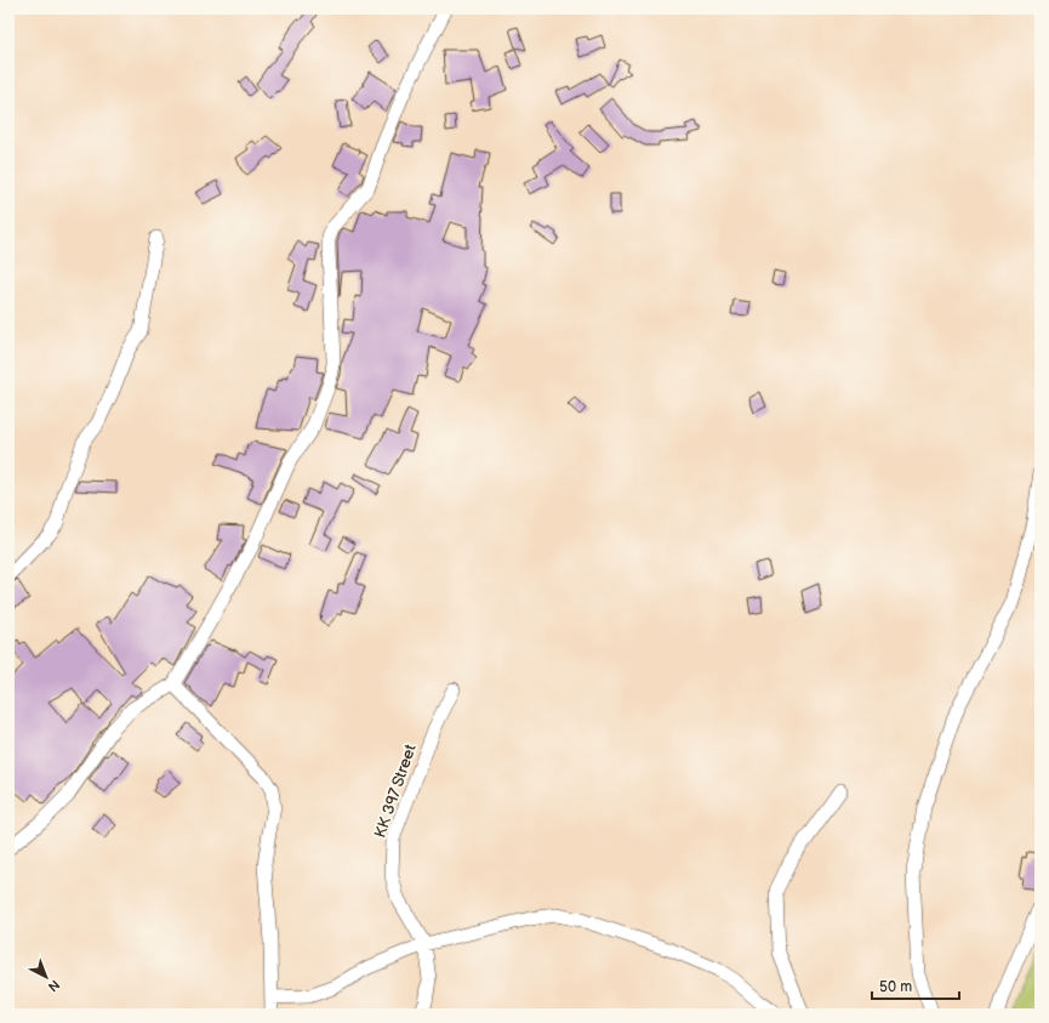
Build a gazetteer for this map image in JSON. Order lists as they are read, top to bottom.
{
  "streets": {
    "street": ["KK 397 Street"]
  },
  "scale_bar": "50 m",
  "north": "bottom right"
}
